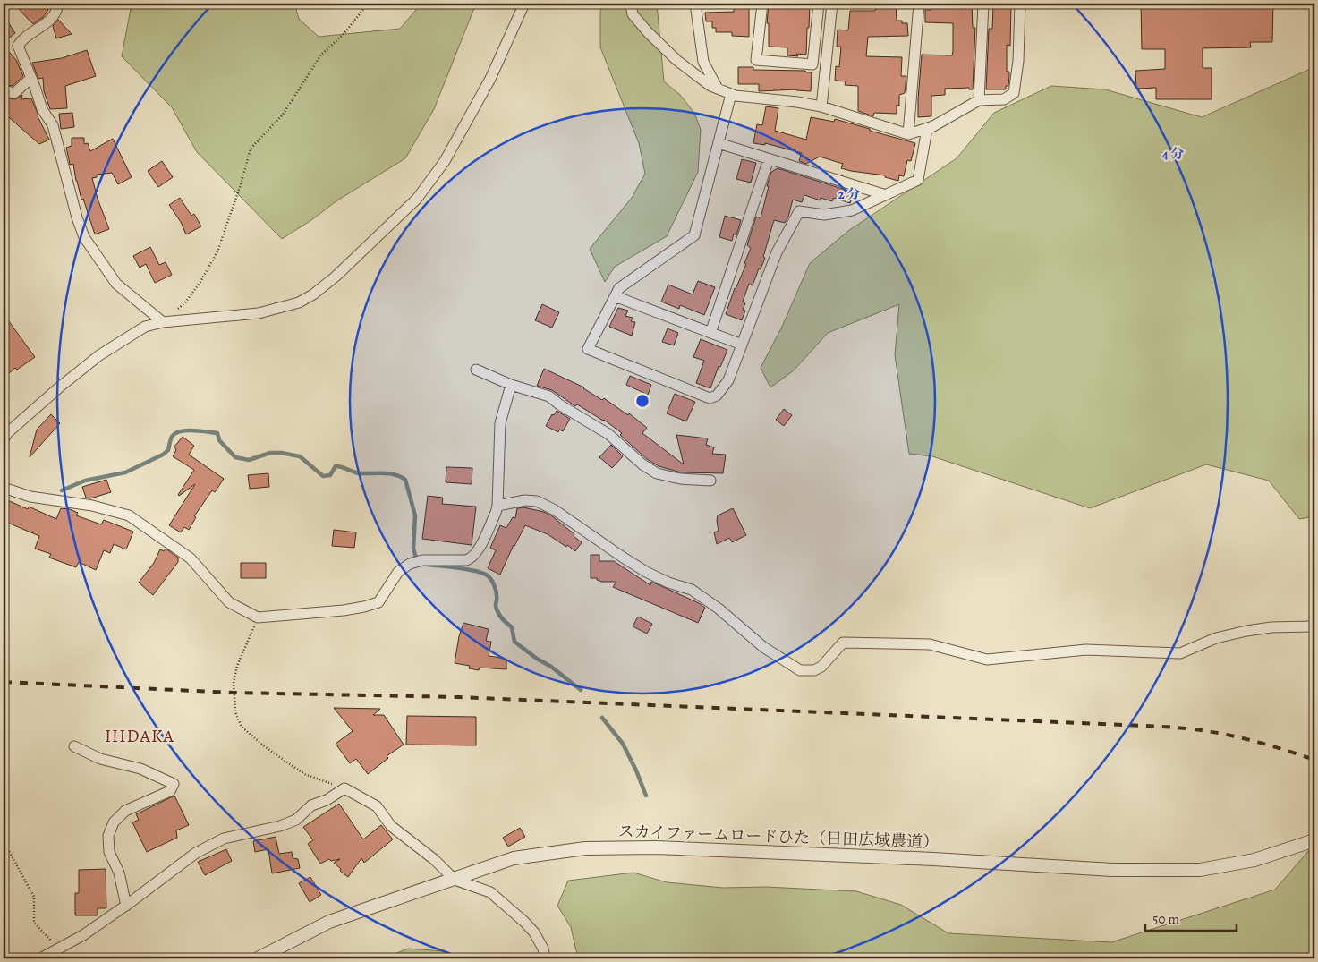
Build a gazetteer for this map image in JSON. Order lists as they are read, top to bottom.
{
  "streets": {
    "street": ["スカイファームロードひた（日田広域農道）"]
  },
  "districts": ["HIDAKA"],
  "scale_bar": "50 m",
  "rings": ["4 分", "2 分"]
}
